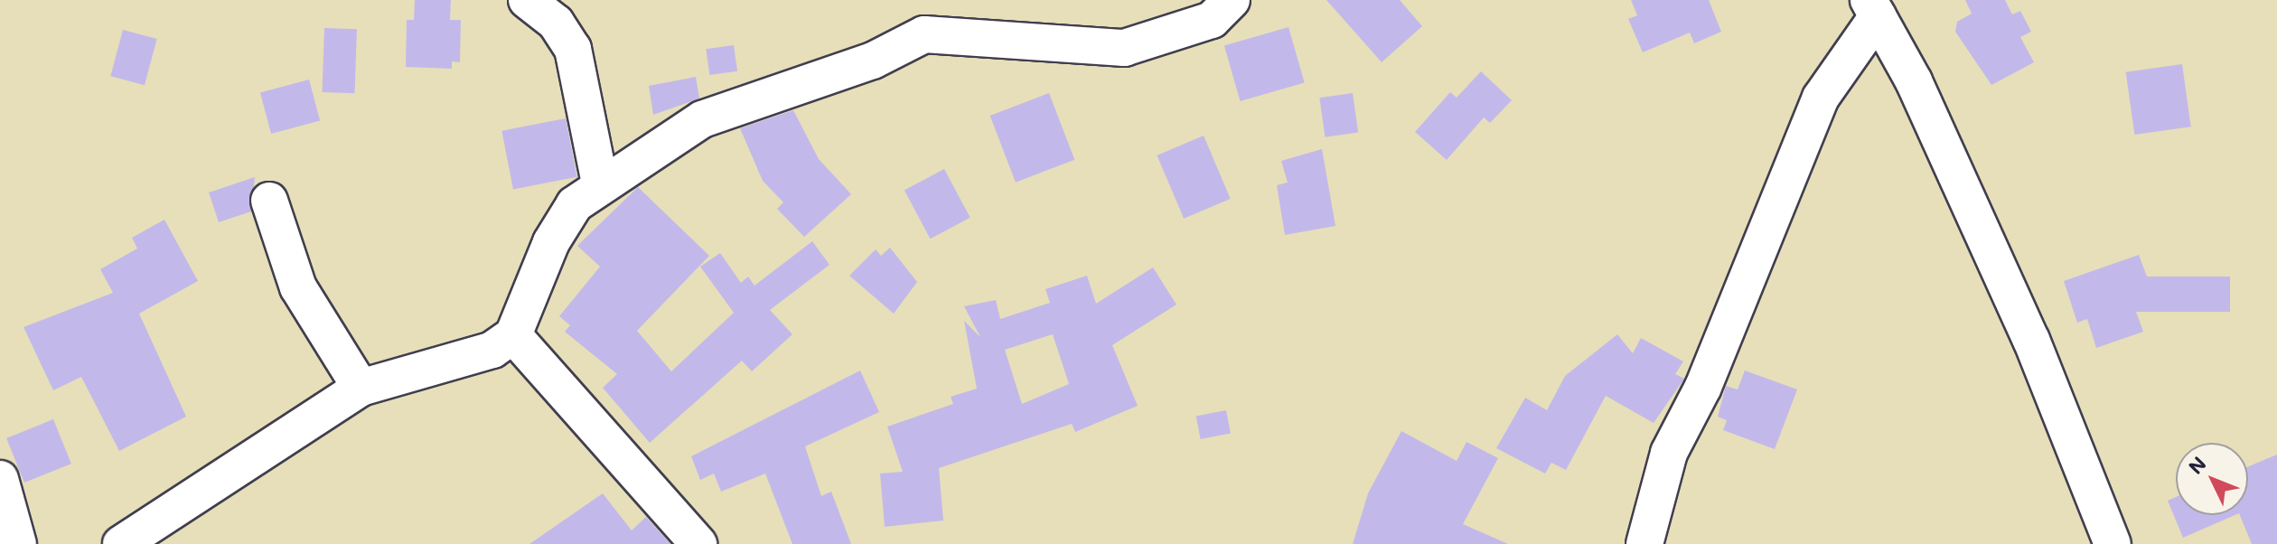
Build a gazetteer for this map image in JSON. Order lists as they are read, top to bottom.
{
  "north": "top left"
}
